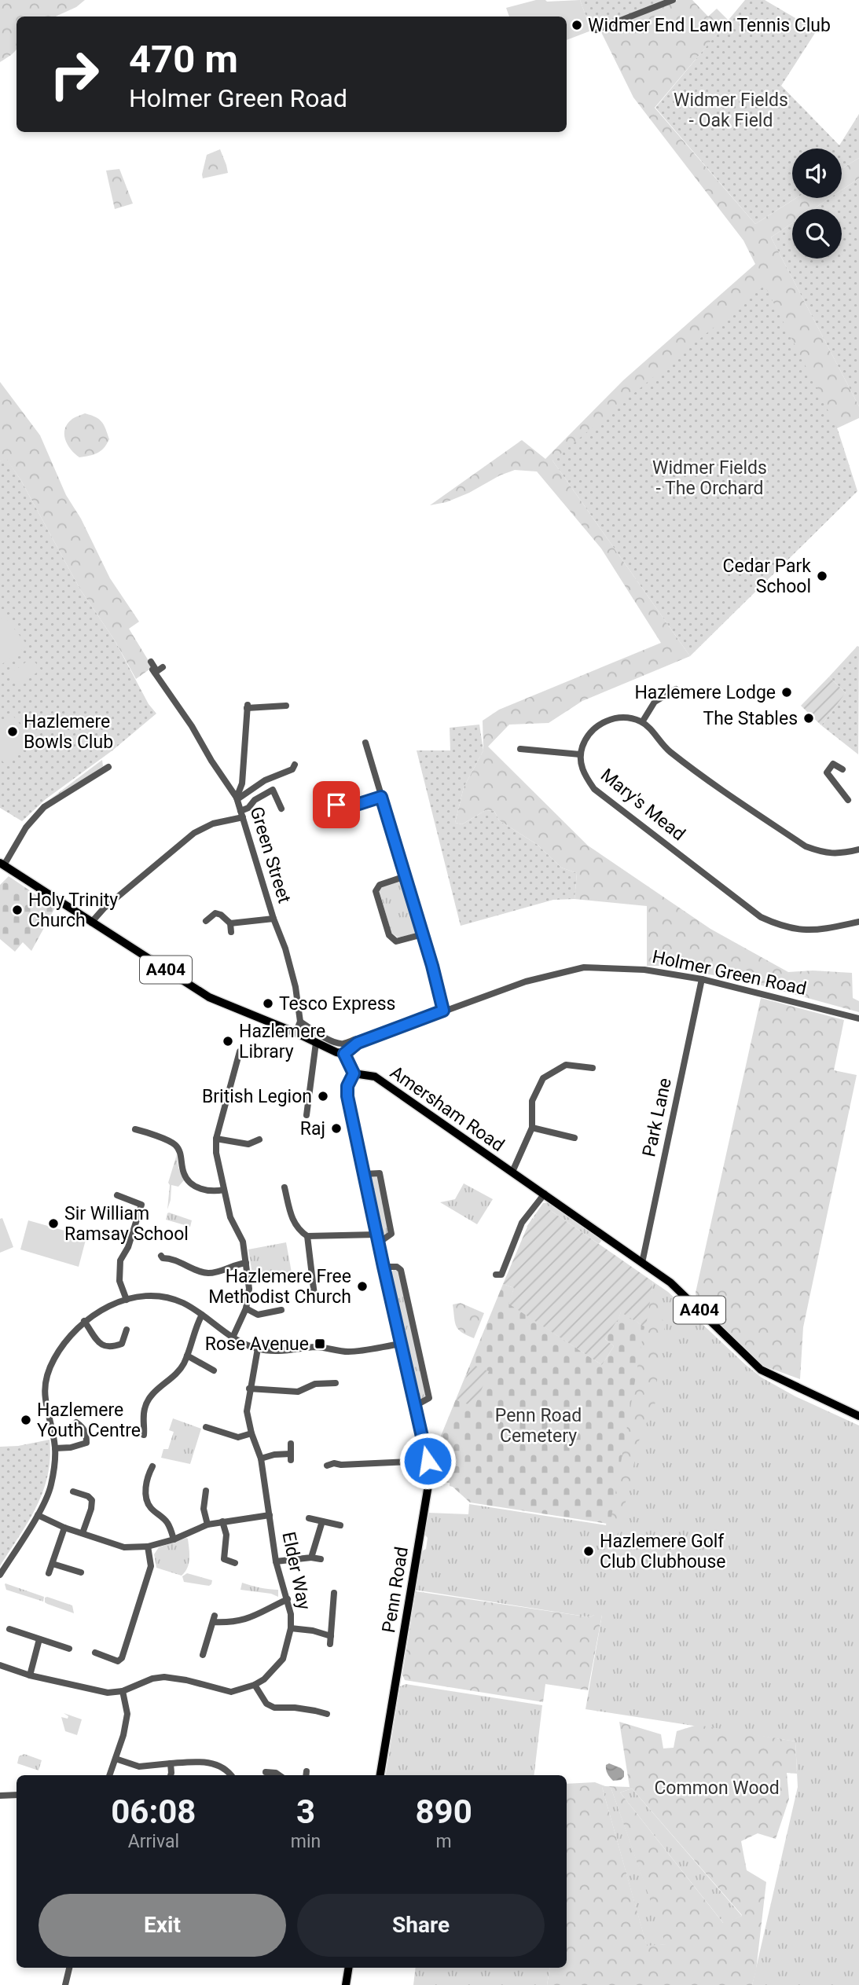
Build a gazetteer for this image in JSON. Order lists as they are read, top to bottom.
{
  "streets": {
    "main road": ["A404", "Amersham Road", "Penn Road"],
    "street": [
      "Mary's Mead",
      "Green Street",
      "Holmer Green Road",
      "Park Lane",
      "Elder Way"
    ]
  },
  "crossings": [
    ["A404", "Holmer Green Road"],
    ["Holmer Green Road", "Park Lane"],
    ["Amersham Road", "Park Lane"],
    ["Amersham Road", "Penn Road"]
  ],
  "parks": [
    "Widmer Fields - Oak Field",
    "Widmer Fields - The Orchard",
    "Penn Road Cemetery",
    "Common Wood"
  ],
  "places": {
    "other": [
      "Widmer End Lawn Tennis Club",
      "Cedar Park School",
      "Hazlemere Lodge",
      "The Stables",
      "Hazlemere Bowls Club",
      "Holy Trinity Church",
      "Tesco Express",
      "Hazlemere Library",
      "British Legion",
      "Raj",
      "Sir William Ramsay School",
      "Hazlemere Free Methodist Church",
      "Hazlemere Youth Centre",
      "Hazlemere Golf Club Clubhouse"
    ],
    "transit": ["Rose Avenue"]
  },
  "page": {
    "turn": ["470 m", "Holmer Green Road"],
    "eta": [
      "06:08",
      "Arrival",
      "3",
      "min",
      "890",
      "m"
    ],
    "buttons": ["Exit", "Share"]
  }
}
